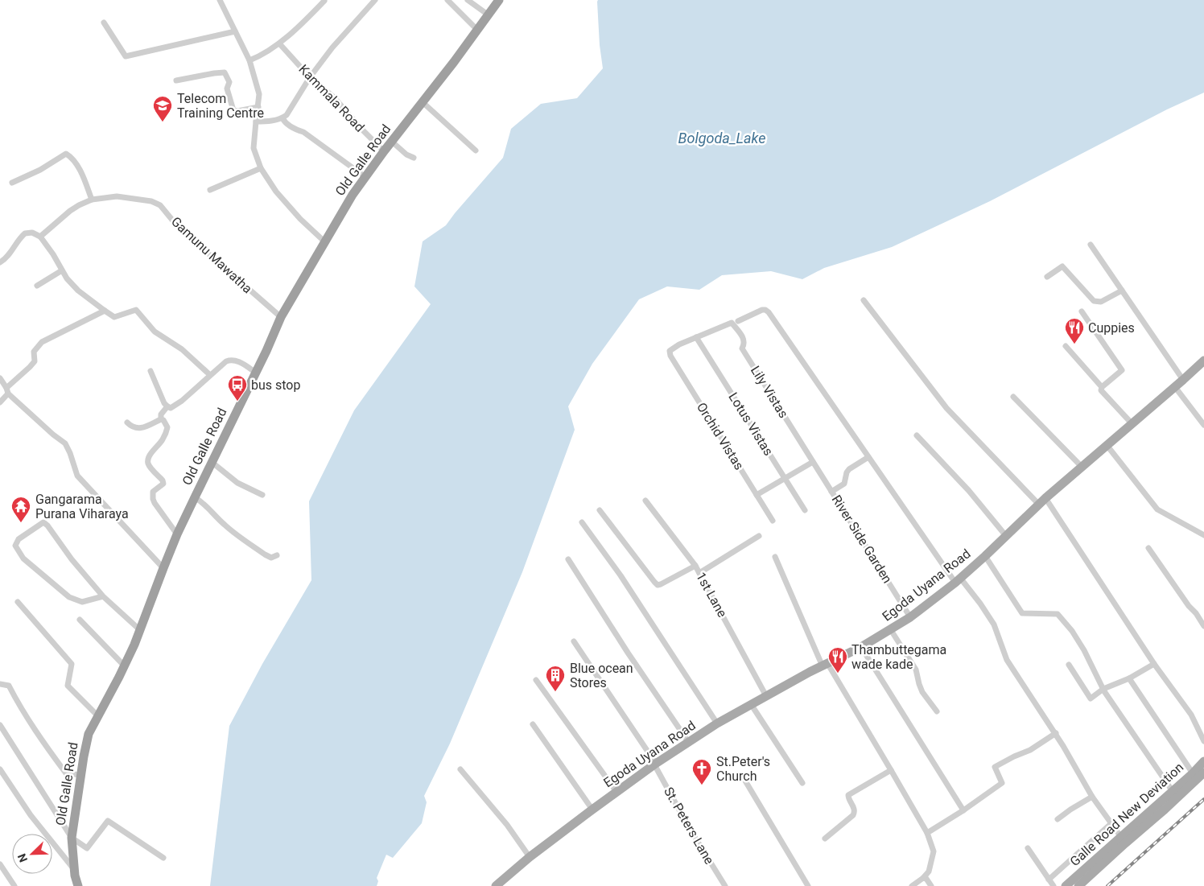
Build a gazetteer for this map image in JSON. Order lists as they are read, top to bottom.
{
  "streets": {
    "highway": ["Old Galle Road"],
    "main road": ["Egoda Uyana Road", "Galle Road New Deviation"],
    "street": [
      "Kammala Road",
      "Gamunu Mawatha",
      "Lily Vistas",
      "Lotus Vistas",
      "Orchid Vistas",
      "River Side Garden",
      "1st Lane",
      "St. Peters Lane"
    ]
  },
  "crossings": [
    ["Kammala Road", "Old Galle Road"],
    ["Old Galle Road", "Gamunu Mawatha"],
    ["Lily Vistas", "River Side Garden"],
    ["Lotus Vistas", "Orchid Vistas"],
    ["River Side Garden", "Egoda Uyana Road"],
    ["Egoda Uyana Road", "1st Lane"],
    ["Egoda Uyana Road", "St. Peters Lane"]
  ],
  "water": ["Bolgoda_Lake"],
  "places": {
    "school or university": ["Telecom Training Centre"],
    "restaurant": ["Cuppies", "Thambuttegama wade kade"],
    "bus stop": ["bus stop"],
    "temple": ["Gangarama Purana Viharaya"],
    "building": ["Blue ocean Stores"],
    "church": ["St.Peter's Church"]
  },
  "north": "bottom left"
}
